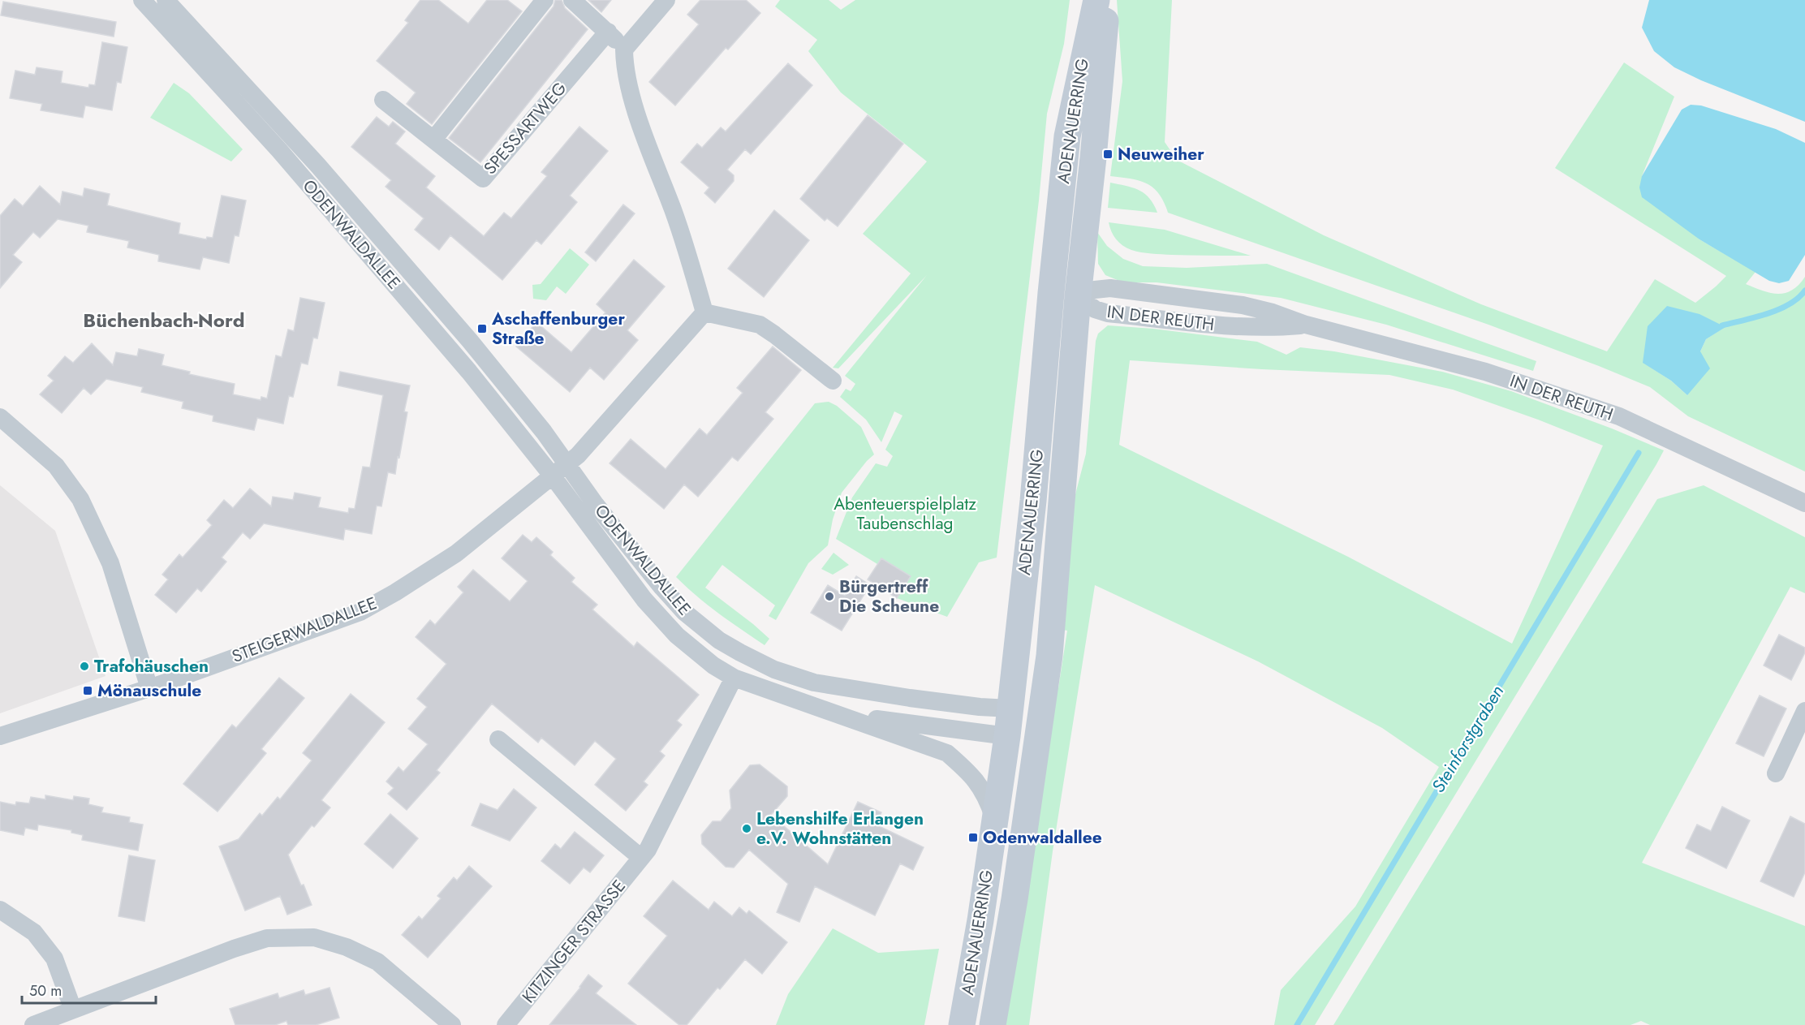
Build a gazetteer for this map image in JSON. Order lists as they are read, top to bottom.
{
  "streets": {
    "main road": ["ADENAUERRING"],
    "street": [
      "SPESSARTWEG",
      "ODENWALDALLEE",
      "IN DER REUTH",
      "STEIGERWALDALLEE",
      "KITZINGER STRASSE"
    ]
  },
  "crossings": [
    ["ADENAUERRING", "ODENWALDALLEE"],
    ["ADENAUERRING", "IN DER REUTH"],
    ["ODENWALDALLEE", "STEIGERWALDALLEE"],
    ["ODENWALDALLEE", "KITZINGER STRASSE"]
  ],
  "districts": ["Büchenbach-Nord"],
  "water": ["Steinforstgraben"],
  "parks": ["Abenteuerspielplatz Taubenschlag"],
  "places": {
    "transit": [
      "Neuweiher",
      "Aschaffenburger Straße",
      "Mönauschule",
      "Odenwaldallee"
    ],
    "other": ["Bürgertreff Die Scheune", "Trafohäuschen", "Lebenshilfe Erlangen e.V. Wohnstätten"]
  },
  "scale_bar": "50 m"
}
